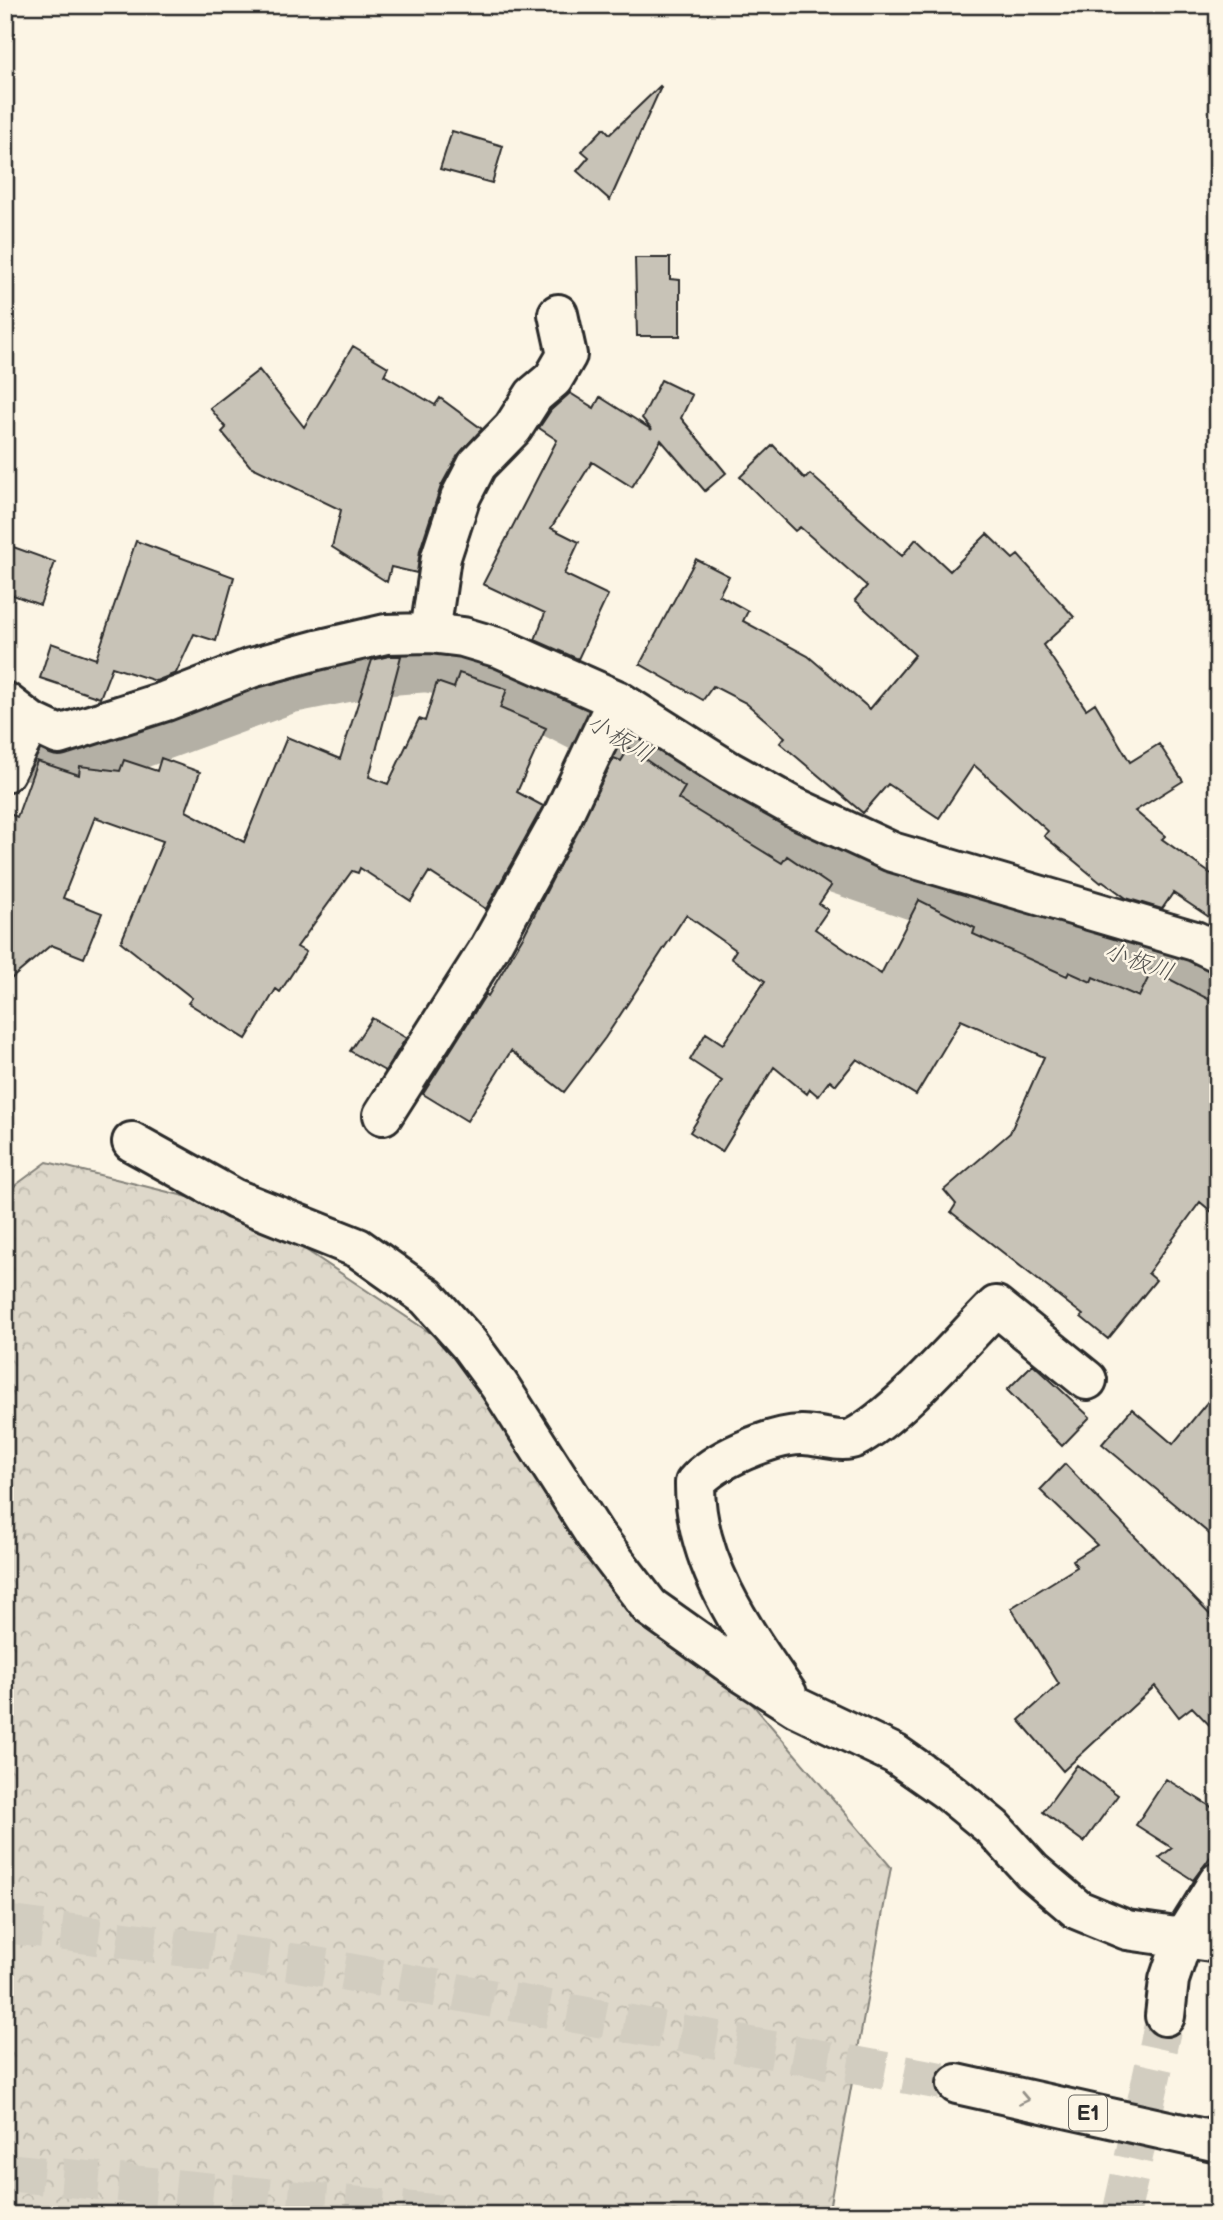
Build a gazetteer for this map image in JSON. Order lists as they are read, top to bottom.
{
  "streets": {
    "main road": ["E1"]
  },
  "water": ["小板川"]
}
